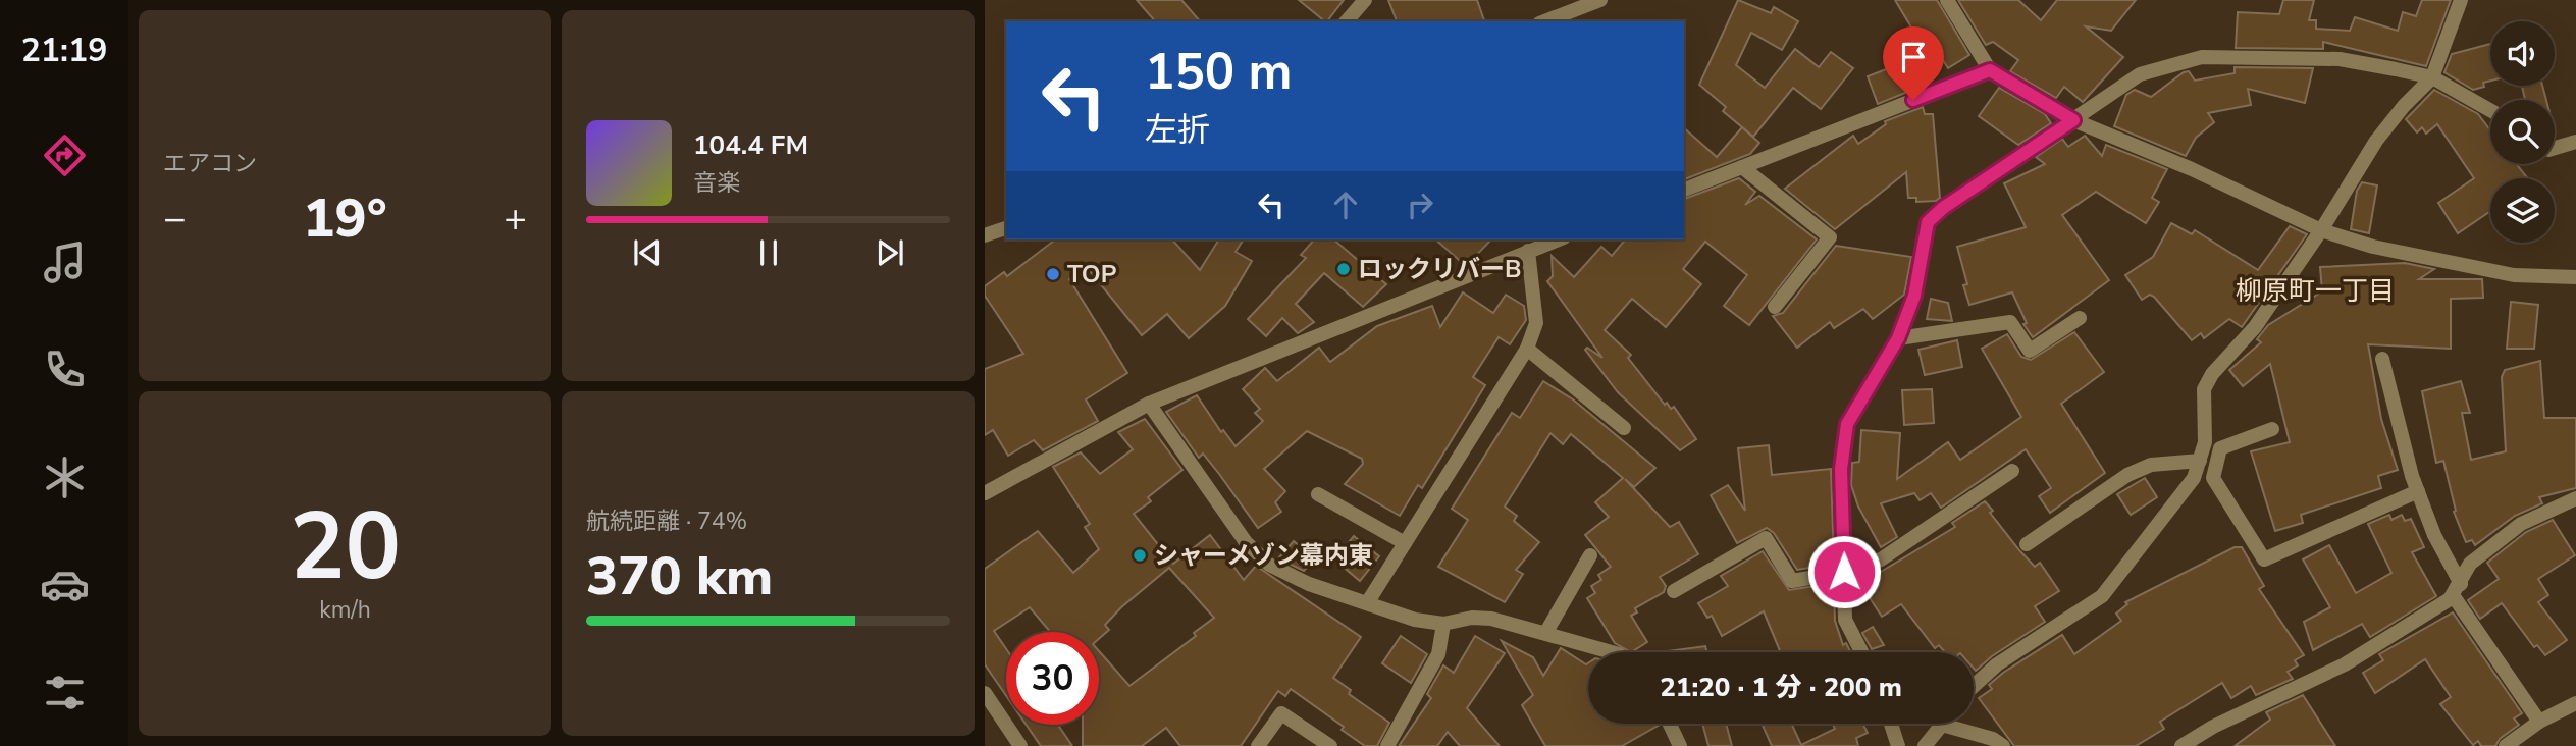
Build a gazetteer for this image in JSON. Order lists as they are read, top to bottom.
{
  "districts": ["柳原町一丁目"],
  "places": ["ロックリバーB", "TOP", "シャーメゾン幕内東"],
  "page": {
    "tabs": "21:19",
    "tile": [
      "エアコン",
      ["20", "km/h"],
      ["航続距離 · 74%", "370 km"]
    ],
    "turn": ["150 m", "左折"],
    "song": ["104.4 FM", "音楽"],
    "heat": ["−", "19°", "+"],
    "limit": "30",
    "trip": "21:20 · 1 分 · 200 m"
  }
}
